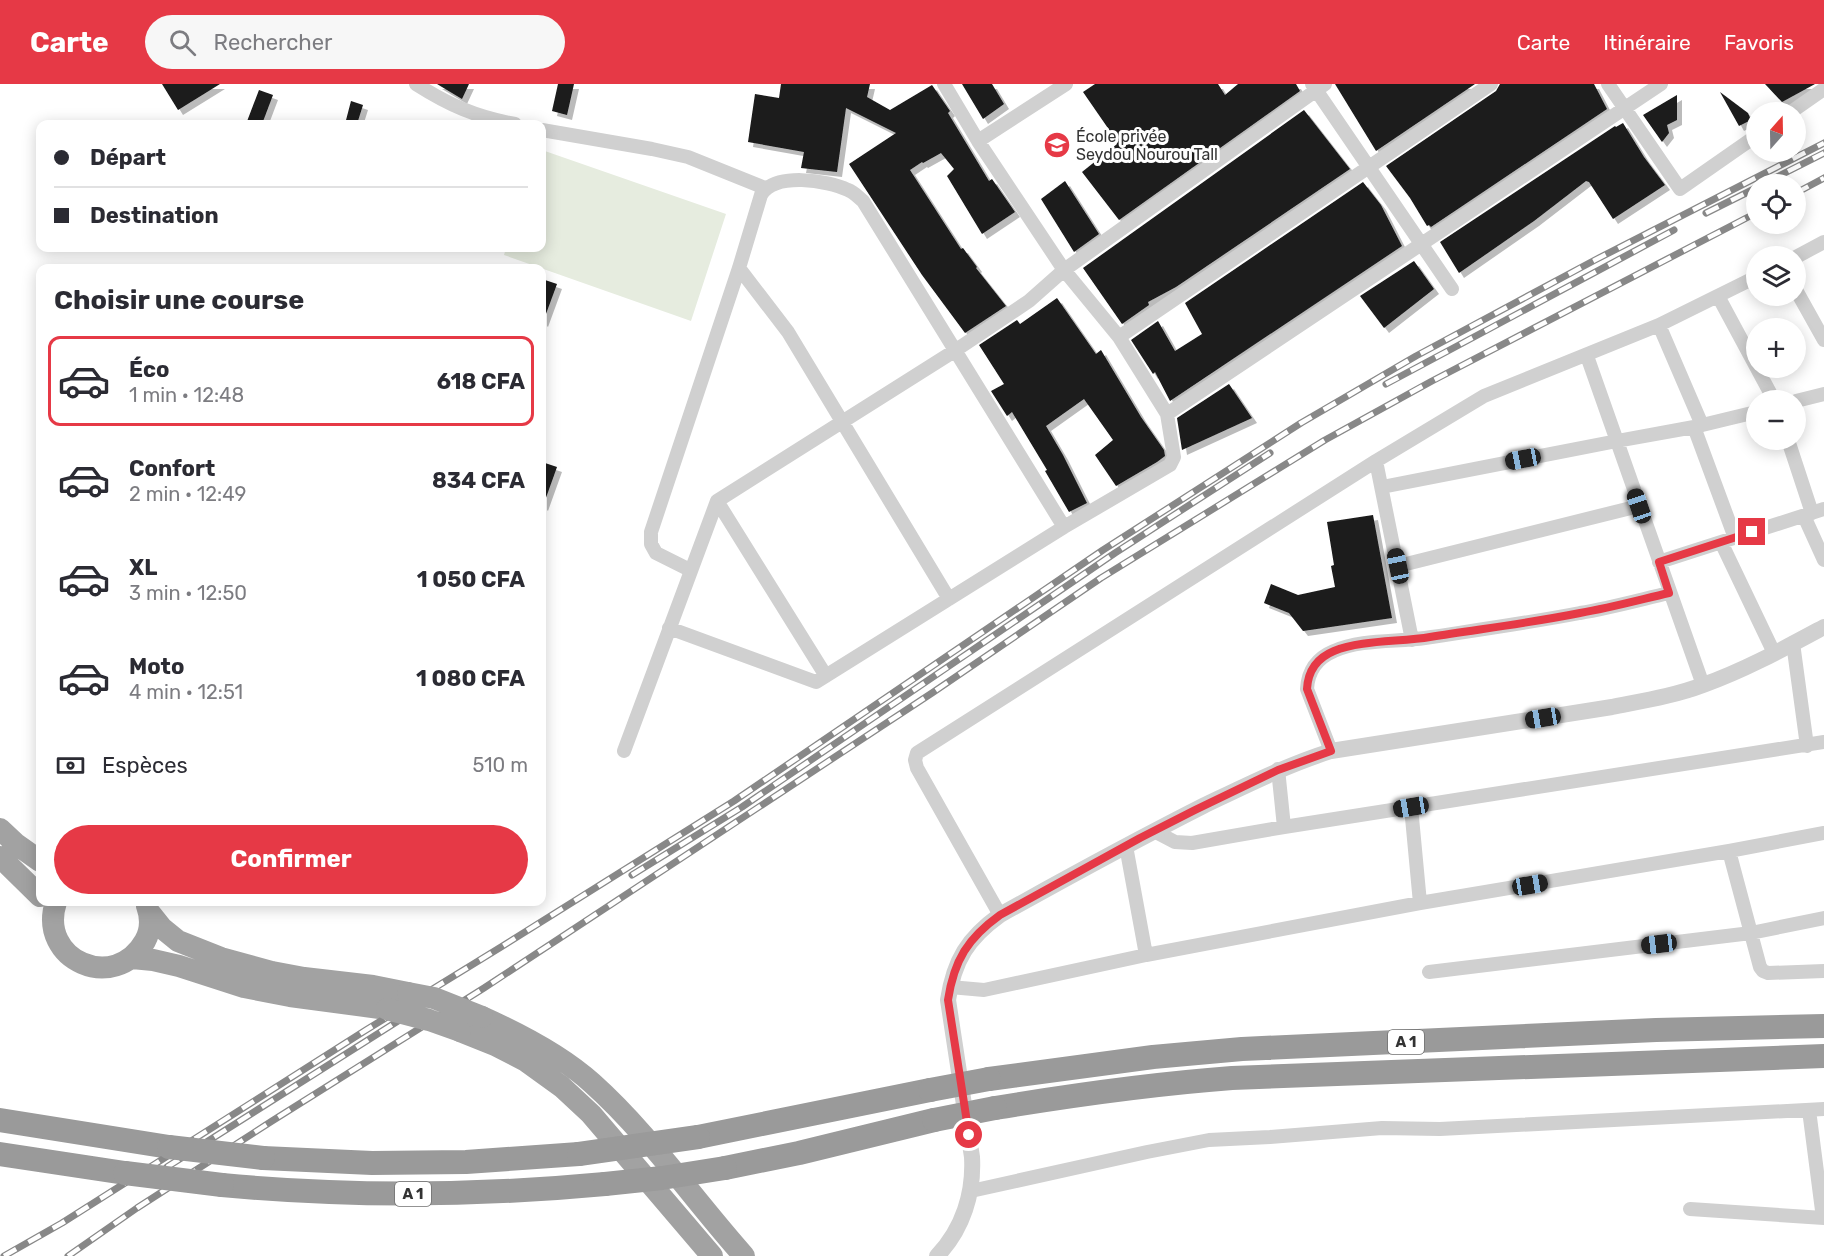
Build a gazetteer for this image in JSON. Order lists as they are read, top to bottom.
{
  "streets": {
    "highway": ["A 1"]
  },
  "places": {
    "school or university": ["École privée Seydou Nourou Tall"]
  },
  "north": "top",
  "page": {
    "header": "Carte",
    "search": "Rechercher",
    "nav": ["Carte", "Itinéraire", "Favoris"],
    "map_buttons": ["+", "−"],
    "banner": ["Départ", "Destination"],
    "heading": "Choisir une course",
    "list": [
      {
        "name": "Éco",
        "note": "1 min · 12:48",
        "value": "618 CFA"
      },
      {
        "name": "Confort",
        "note": "2 min · 12:49",
        "value": "834 CFA"
      },
      {
        "name": "XL",
        "note": "3 min · 12:50",
        "value": "1 050 CFA"
      },
      {
        "name": "Moto",
        "note": "4 min · 12:51",
        "value": "1 080 CFA"
      }
    ],
    "pay": ["Espèces", "510 m"],
    "buttons": "Confirmer"
  }
}
